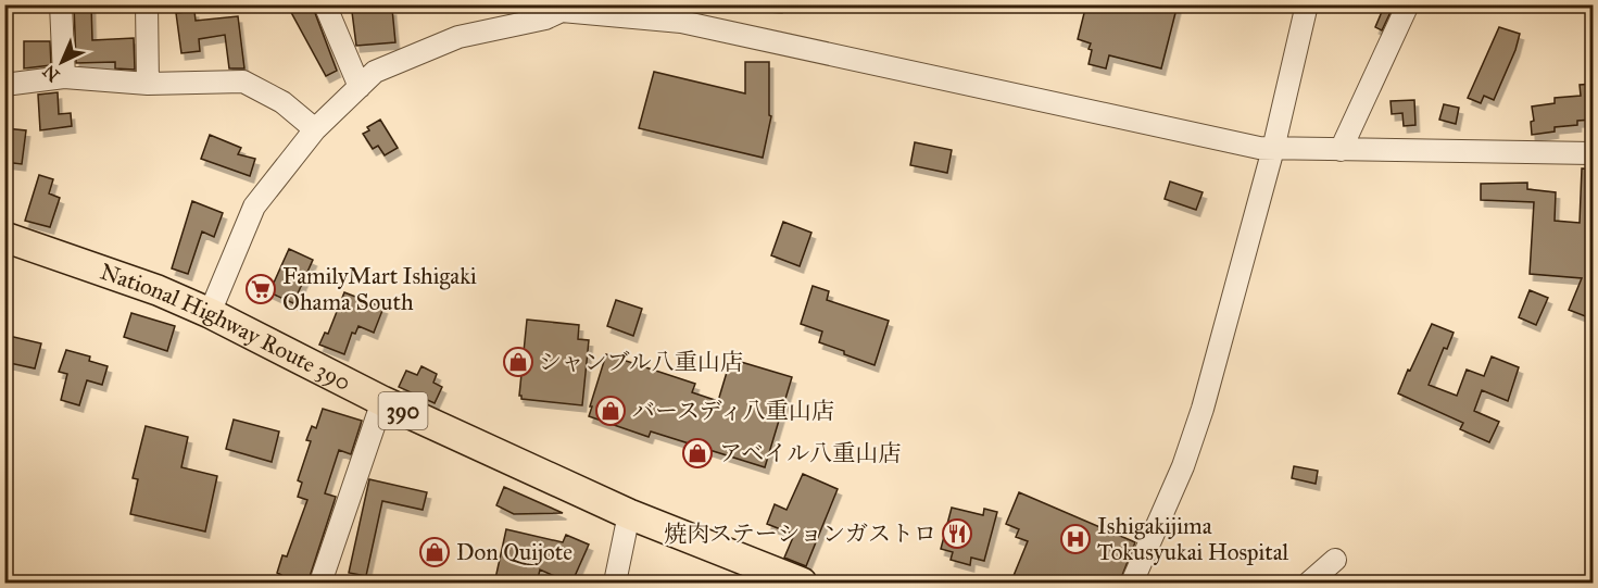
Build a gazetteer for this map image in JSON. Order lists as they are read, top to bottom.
{
  "streets": {
    "highway": ["National Highway Route 390", "390"]
  },
  "places": {
    "supermarket": ["FamilyMart Ishigaki Ohama South"],
    "shop": [
      "シャンブル八重山店",
      "バースディ八重山店",
      "アベイル八重山店",
      "Don Quijote"
    ],
    "restaurant": ["焼肉ステーションガストロ"],
    "hospital": ["Ishigakijima Tokusyukai Hospital"]
  },
  "north": "bottom left"
}
